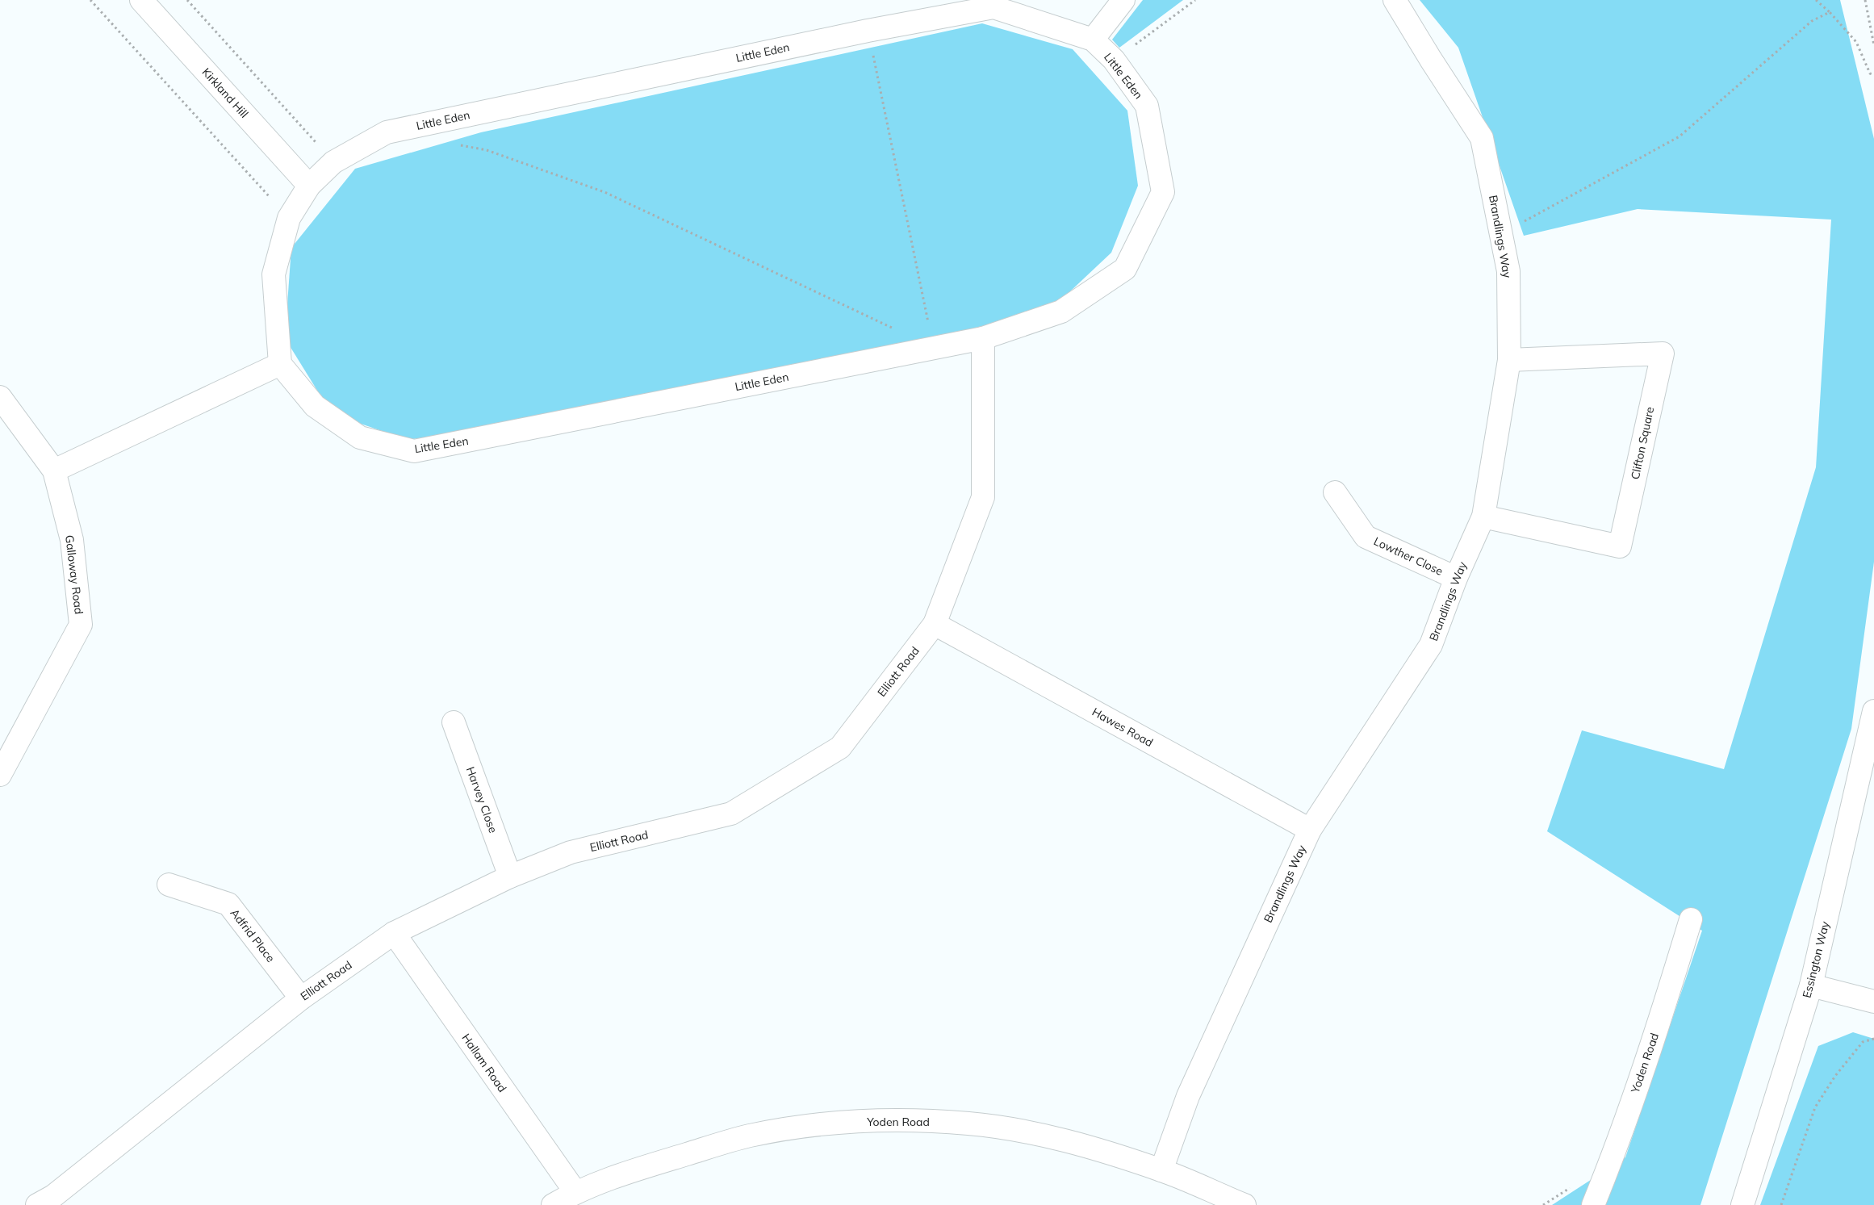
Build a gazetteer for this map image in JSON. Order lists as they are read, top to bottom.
{
  "streets": {
    "street": [
      "Little Eden",
      "Kirkland Hill",
      "Brandlings Way",
      "Clifton Square",
      "Lowther Close",
      "Galloway Road",
      "Elliott Road",
      "Hawes Road",
      "Harvey Close",
      "Adfrid Place",
      "Essington Way",
      "Hallam Road",
      "Yoden Road"
    ]
  },
  "crossings": [
    ["Little Eden", "Kirkland Hill"],
    ["Little Eden", "Elliott Road"],
    ["Brandlings Way", "Clifton Square"],
    ["Brandlings Way", "Lowther Close"],
    ["Brandlings Way", "Hawes Road"],
    ["Brandlings Way", "Yoden Road"],
    ["Elliott Road", "Hawes Road"],
    ["Elliott Road", "Harvey Close"],
    ["Elliott Road", "Adfrid Place"],
    ["Elliott Road", "Hallam Road"],
    ["Hallam Road", "Yoden Road"]
  ]
}
